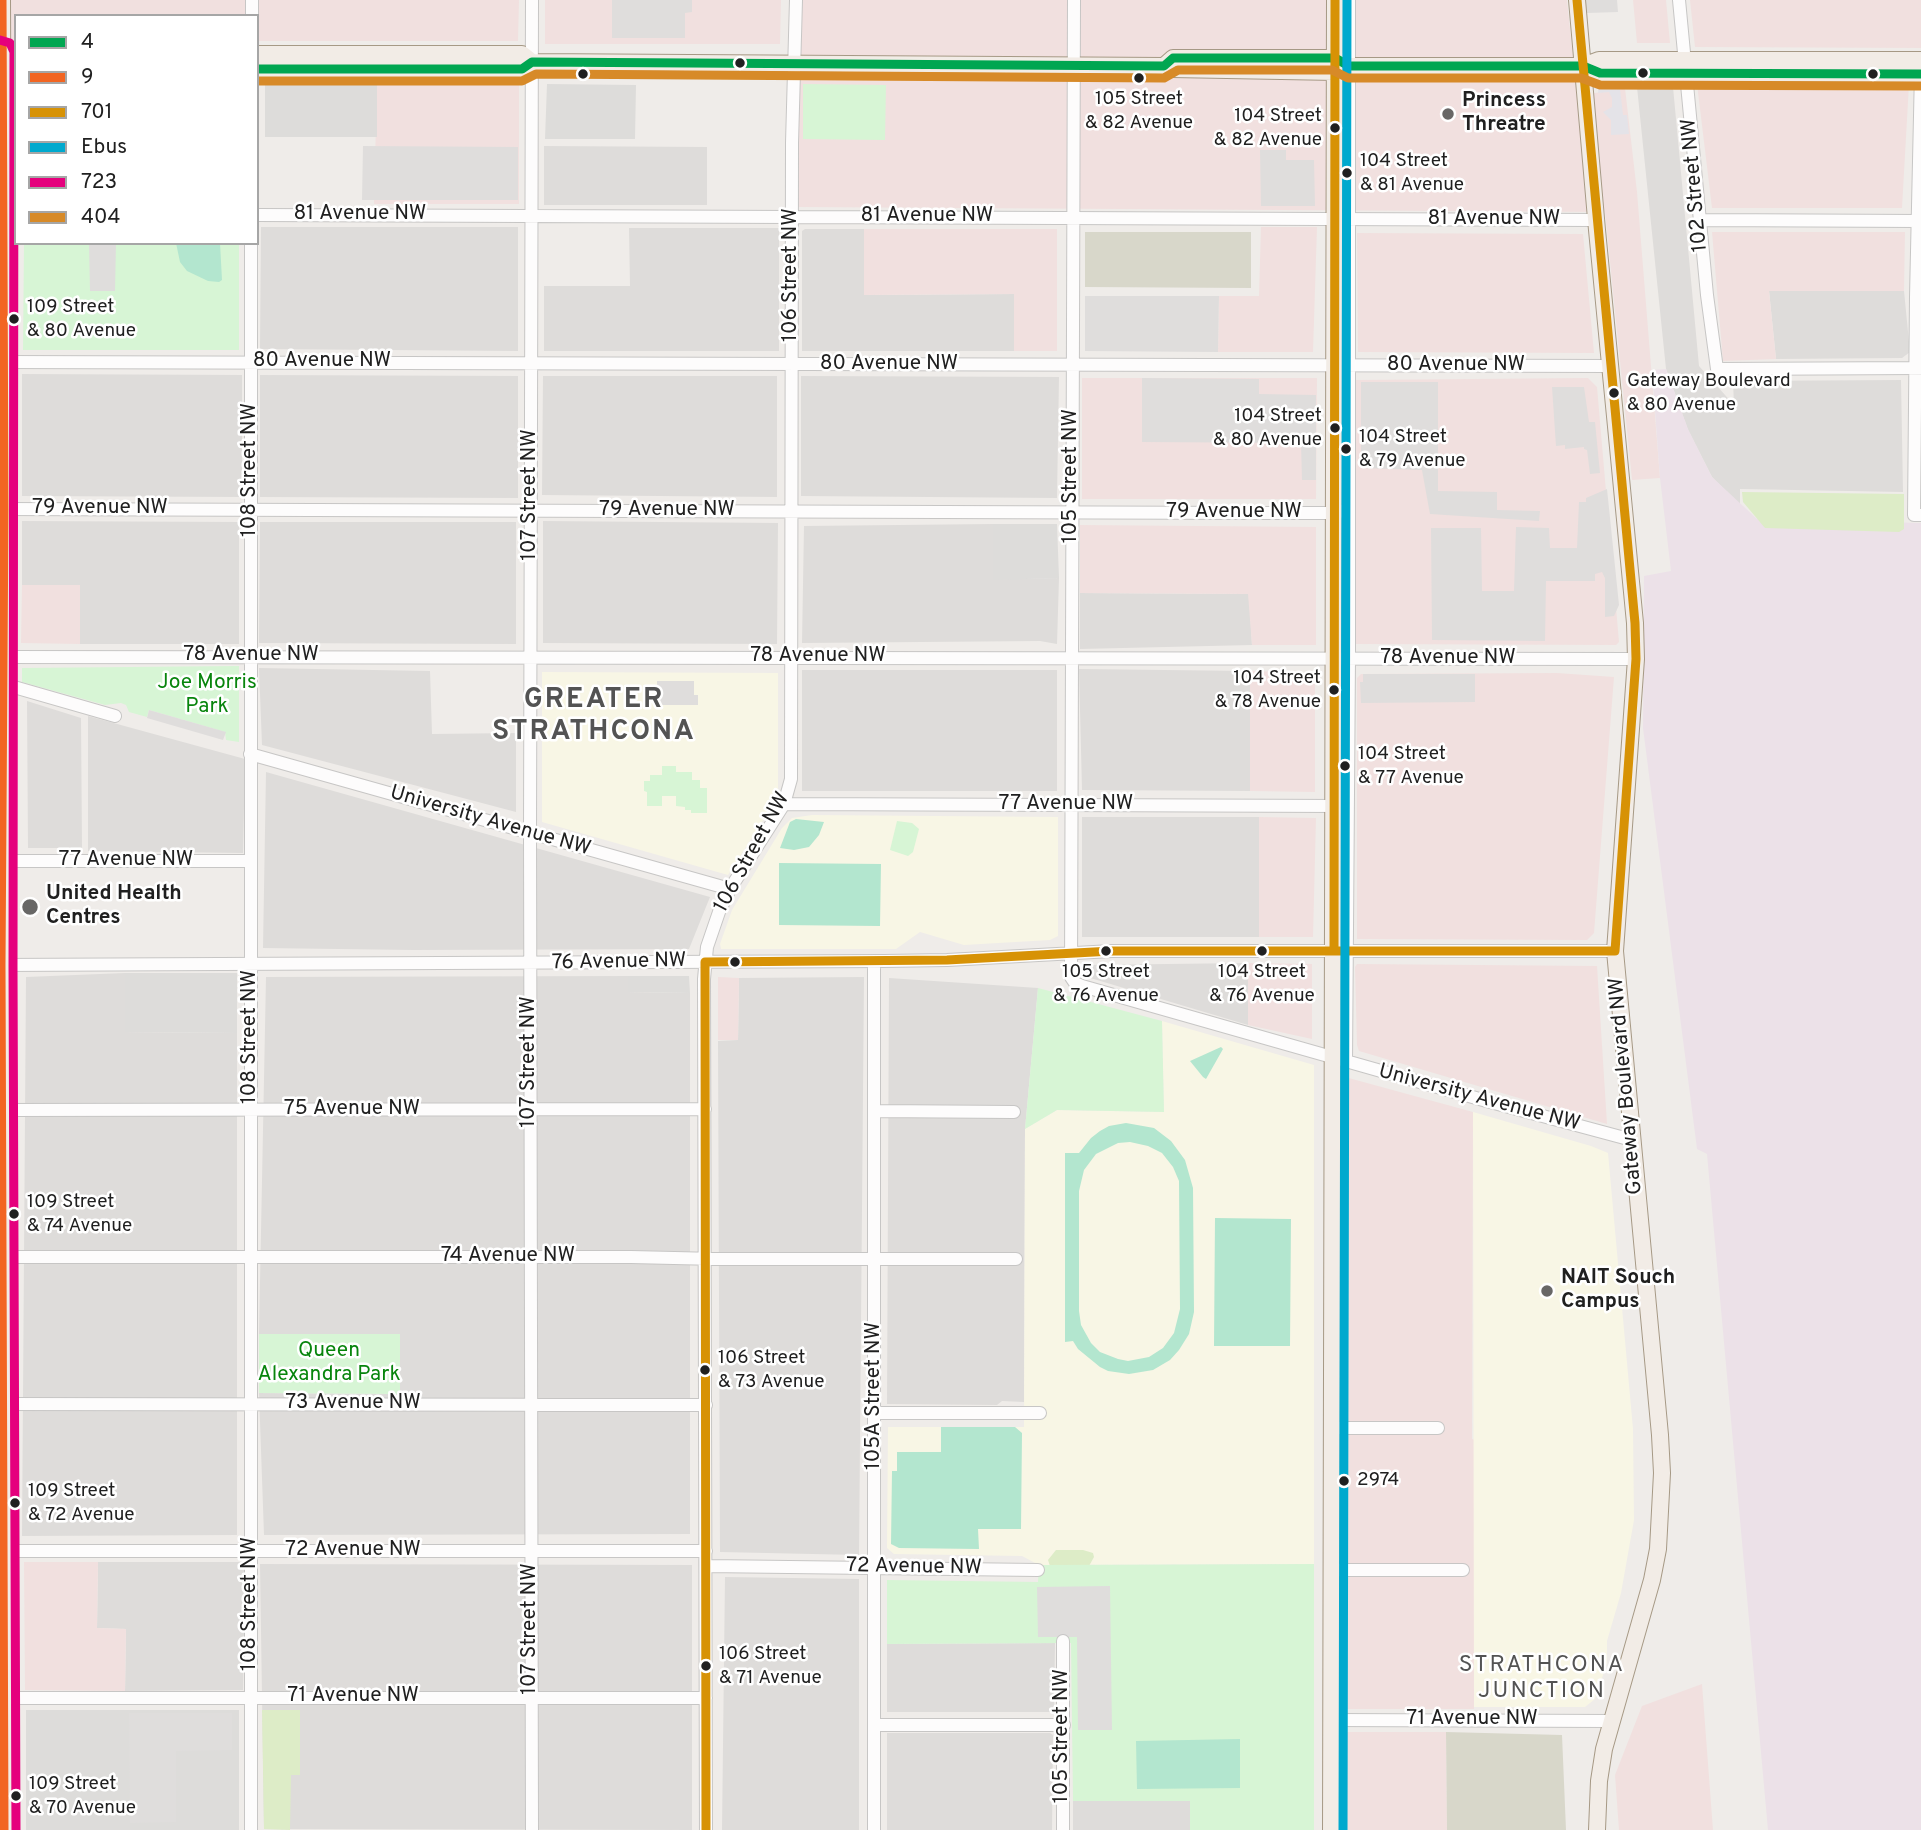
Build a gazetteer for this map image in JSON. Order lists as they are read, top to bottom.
{
  "streets": {
    "main road": ["Gateway Boulevard NW"],
    "street": [
      "102 Street NW",
      "81 Avenue NW",
      "106 Street NW",
      "80 Avenue NW",
      "108 Street NW",
      "105 Street NW",
      "107 Street NW",
      "79 Avenue NW",
      "78 Avenue NW",
      "77 Avenue NW",
      "University Avenue NW",
      "76 Avenue NW",
      "75 Avenue NW",
      "74 Avenue NW",
      "105A Street NW",
      "73 Avenue NW",
      "72 Avenue NW",
      "71 Avenue NW"
    ]
  },
  "crossings": [
    ["81 Avenue NW", "106 Street NW"],
    ["81 Avenue NW", "105 Street NW"],
    ["81 Avenue NW", "107 Street NW"],
    ["81 Avenue NW", "Gateway Boulevard NW"],
    ["106 Street NW", "80 Avenue NW"],
    ["106 Street NW", "79 Avenue NW"],
    ["106 Street NW", "78 Avenue NW"],
    ["106 Street NW", "77 Avenue NW"],
    ["106 Street NW", "University Avenue NW"],
    ["106 Street NW", "76 Avenue NW"],
    ["106 Street NW", "75 Avenue NW"],
    ["106 Street NW", "74 Avenue NW"],
    ["106 Street NW", "73 Avenue NW"],
    ["106 Street NW", "72 Avenue NW"],
    ["106 Street NW", "71 Avenue NW"],
    ["80 Avenue NW", "108 Street NW"],
    ["80 Avenue NW", "105 Street NW"],
    ["80 Avenue NW", "107 Street NW"],
    ["80 Avenue NW", "Gateway Boulevard NW"],
    ["108 Street NW", "79 Avenue NW"],
    ["108 Street NW", "78 Avenue NW"],
    ["108 Street NW", "77 Avenue NW"],
    ["108 Street NW", "University Avenue NW"],
    ["108 Street NW", "76 Avenue NW"],
    ["108 Street NW", "75 Avenue NW"],
    ["108 Street NW", "74 Avenue NW"],
    ["108 Street NW", "73 Avenue NW"],
    ["108 Street NW", "72 Avenue NW"],
    ["108 Street NW", "71 Avenue NW"],
    ["105 Street NW", "79 Avenue NW"],
    ["105 Street NW", "78 Avenue NW"],
    ["105 Street NW", "77 Avenue NW"],
    ["105 Street NW", "University Avenue NW"],
    ["105 Street NW", "76 Avenue NW"],
    ["107 Street NW", "79 Avenue NW"],
    ["107 Street NW", "78 Avenue NW"],
    ["107 Street NW", "University Avenue NW"],
    ["107 Street NW", "76 Avenue NW"],
    ["107 Street NW", "75 Avenue NW"],
    ["107 Street NW", "74 Avenue NW"],
    ["107 Street NW", "73 Avenue NW"],
    ["107 Street NW", "72 Avenue NW"],
    ["107 Street NW", "71 Avenue NW"],
    ["78 Avenue NW", "Gateway Boulevard NW"],
    ["University Avenue NW", "76 Avenue NW"],
    ["University Avenue NW", "Gateway Boulevard NW"],
    ["76 Avenue NW", "Gateway Boulevard NW"],
    ["76 Avenue NW", "105A Street NW"],
    ["Gateway Boulevard NW", "71 Avenue NW"],
    ["74 Avenue NW", "105A Street NW"],
    ["105A Street NW", "72 Avenue NW"]
  ],
  "districts": ["GREATER STRATHCONA", "STRATHCONA JUNCTION"],
  "parks": ["Joe Morris Park", "Queen Alexandra Park"],
  "places": [
    "105 Street & 82 Avenue",
    "Princess Threatre",
    "104 Street & 82 Avenue",
    "104 Street & 81 Avenue",
    "109 Street & 80 Avenue",
    "Gateway Boulevard & 80 Avenue",
    "104 Street & 80 Avenue",
    "104 Street & 79 Avenue",
    "104 Street & 78 Avenue",
    "104 Street & 77 Avenue",
    "United Health Centres",
    "105 Street & 76 Avenue",
    "104 Street & 76 Avenue",
    "109 Street & 74 Avenue",
    "NAIT Souch Campus",
    "106 Street & 73 Avenue",
    "2974",
    "109 Street & 72 Avenue",
    "106 Street & 71 Avenue",
    "109 Street & 70 Avenue"
  ],
  "lines": [
    "transit line 9",
    "transit line 701",
    "transit line Ebus",
    "transit line 723",
    "transit line 4",
    "transit line 404"
  ],
  "legend": [
    "4",
    "9",
    "701",
    "Ebus",
    "723",
    "404"
  ]
}
